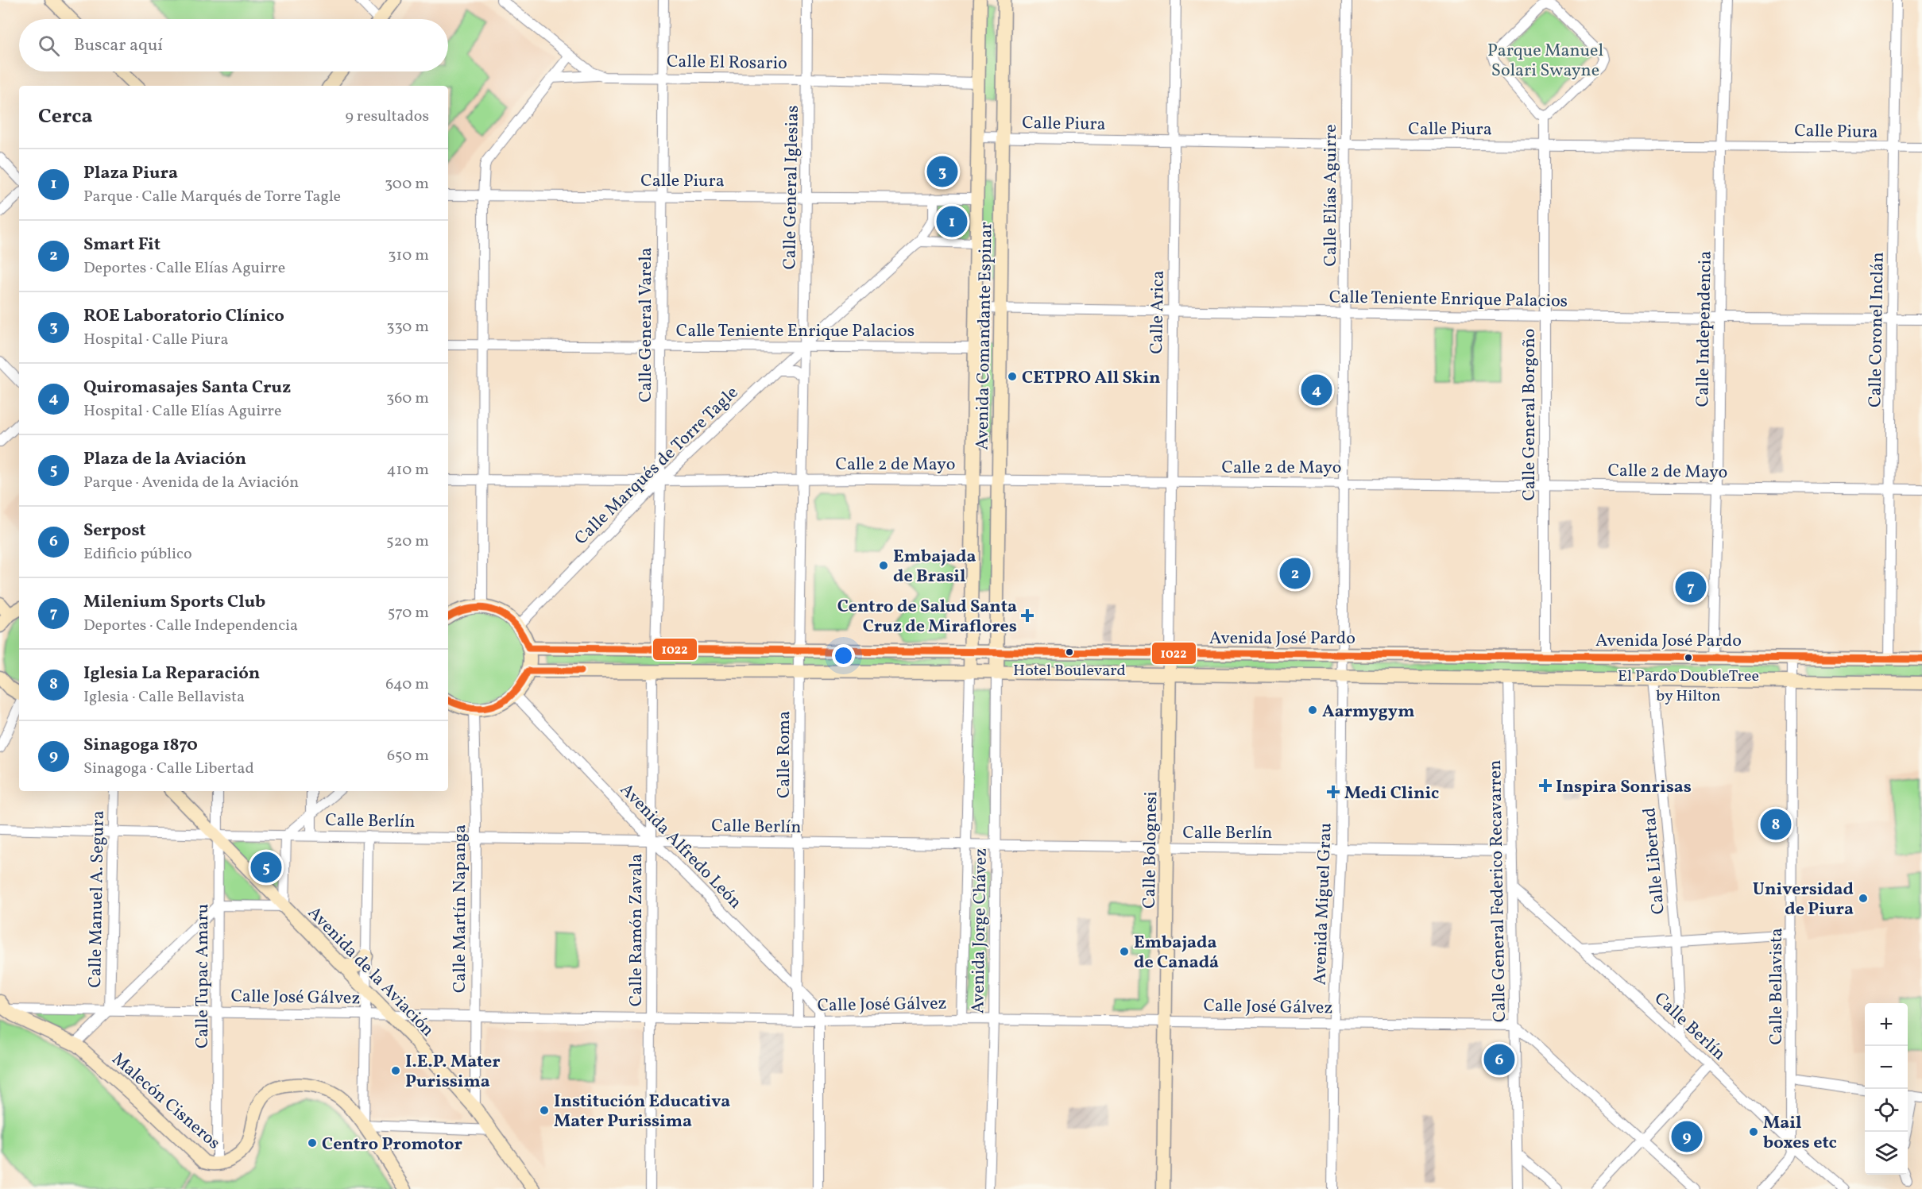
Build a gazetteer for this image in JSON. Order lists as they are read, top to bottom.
{
  "streets": {
    "main road": [
      "Avenida Comandante Espinar",
      "Avenida José Pardo",
      "Calle Bolognesi",
      "Avenida de la Aviación",
      "Malecón Cisneros"
    ],
    "street": [
      "Calle El Rosario",
      "Calle Piura",
      "Calle General Iglesias",
      "Calle Elías Aguirre",
      "Calle Teniente Enrique Palacios",
      "Calle Arica",
      "Calle General Varela",
      "Calle Independencia",
      "Calle Coronel Inclán",
      "Calle General Borgoño",
      "Calle 2 de Mayo",
      "Calle Marqués de Torre Tagle",
      "Calle Roma",
      "Calle Berlín",
      "Avenida Alfredo León",
      "Calle Libertad",
      "Calle General Federico Recavarren",
      "Calle Manuel A. Segura",
      "Avenida Miguel Grau",
      "Calle Martín Napanga",
      "Calle Ramón Zavala",
      "Avenida Jorge Chávez",
      "Calle Tupac Amaru",
      "Calle Bellavista",
      "Calle José Gálvez"
    ]
  },
  "crossings": [
    ["Calle El Rosario", "Calle General Iglesias"],
    ["Calle El Rosario", "Calle General Varela"],
    ["Calle El Rosario", "Avenida Comandante Espinar"],
    ["Calle Piura", "Calle General Iglesias"],
    ["Calle Piura", "Calle Elías Aguirre"],
    ["Calle Piura", "Calle Arica"],
    ["Calle Piura", "Calle General Varela"],
    ["Calle Piura", "Calle Independencia"],
    ["Calle Piura", "Calle Coronel Inclán"],
    ["Calle Piura", "Avenida Comandante Espinar"],
    ["Calle Piura", "Calle General Borgoño"],
    ["Calle Piura", "Calle Marqués de Torre Tagle"],
    ["Calle General Iglesias", "Calle Teniente Enrique Palacios"],
    ["Calle General Iglesias", "Calle 2 de Mayo"],
    ["Calle General Iglesias", "Calle Marqués de Torre Tagle"],
    ["Calle General Iglesias", "Avenida José Pardo"],
    ["Calle General Iglesias", "Calle Roma"],
    ["Calle Elías Aguirre", "Calle Teniente Enrique Palacios"],
    ["Calle Elías Aguirre", "Calle 2 de Mayo"],
    ["Calle Elías Aguirre", "Avenida José Pardo"],
    ["Calle Elías Aguirre", "Avenida Miguel Grau"],
    ["Calle Teniente Enrique Palacios", "Calle Arica"],
    ["Calle Teniente Enrique Palacios", "Calle General Varela"],
    ["Calle Teniente Enrique Palacios", "Calle Independencia"],
    ["Calle Teniente Enrique Palacios", "Calle Coronel Inclán"],
    ["Calle Teniente Enrique Palacios", "Avenida Comandante Espinar"],
    ["Calle Teniente Enrique Palacios", "Calle General Borgoño"],
    ["Calle Teniente Enrique Palacios", "Calle Marqués de Torre Tagle"],
    ["Calle Arica", "Calle 2 de Mayo"],
    ["Calle Arica", "Avenida José Pardo"],
    ["Calle Arica", "Calle Bolognesi"],
    ["Calle General Varela", "Calle 2 de Mayo"],
    ["Calle General Varela", "Calle Marqués de Torre Tagle"],
    ["Calle General Varela", "Avenida José Pardo"],
    ["Calle Independencia", "Calle 2 de Mayo"],
    ["Calle Independencia", "Avenida José Pardo"],
    ["Calle Coronel Inclán", "Calle 2 de Mayo"],
    ["Calle Coronel Inclán", "Avenida José Pardo"],
    ["Avenida Comandante Espinar", "Calle 2 de Mayo"],
    ["Avenida Comandante Espinar", "Avenida José Pardo"],
    ["Avenida Comandante Espinar", "Avenida Jorge Chávez"],
    ["Calle General Borgoño", "Calle 2 de Mayo"],
    ["Calle General Borgoño", "Avenida José Pardo"],
    ["Calle 2 de Mayo", "Calle Marqués de Torre Tagle"],
    ["Avenida José Pardo", "Calle Roma"],
    ["Avenida José Pardo", "Calle Bolognesi"],
    ["Avenida José Pardo", "Calle Bellavista"],
    ["Calle Roma", "Calle Berlín"],
    ["Calle Roma", "Avenida Alfredo León"],
    ["Calle Roma", "Calle José Gálvez"],
    ["Calle Berlín", "Avenida Alfredo León"],
    ["Calle Berlín", "Calle Bolognesi"],
    ["Calle Berlín", "Calle Libertad"],
    ["Calle Berlín", "Calle General Federico Recavarren"],
    ["Calle Berlín", "Calle Manuel A. Segura"],
    ["Calle Berlín", "Avenida Miguel Grau"],
    ["Calle Berlín", "Calle Martín Napanga"],
    ["Calle Berlín", "Calle Ramón Zavala"],
    ["Calle Berlín", "Avenida Jorge Chávez"],
    ["Calle Berlín", "Avenida de la Aviación"],
    ["Calle Berlín", "Calle Tupac Amaru"],
    ["Calle Berlín", "Calle Bellavista"],
    ["Avenida Alfredo León", "Calle Ramón Zavala"],
    ["Avenida Alfredo León", "Calle José Gálvez"],
    ["Calle Bolognesi", "Calle José Gálvez"],
    ["Calle General Federico Recavarren", "Calle José Gálvez"],
    ["Calle Manuel A. Segura", "Calle José Gálvez"],
    ["Avenida Miguel Grau", "Calle José Gálvez"],
    ["Calle Martín Napanga", "Avenida de la Aviación"],
    ["Calle Martín Napanga", "Calle José Gálvez"],
    ["Calle Ramón Zavala", "Calle José Gálvez"],
    ["Avenida Jorge Chávez", "Calle José Gálvez"],
    ["Avenida de la Aviación", "Calle Tupac Amaru"],
    ["Avenida de la Aviación", "Calle José Gálvez"],
    ["Calle Tupac Amaru", "Calle José Gálvez"],
    ["Calle Tupac Amaru", "Malecón Cisneros"],
    ["Calle José Gálvez", "Malecón Cisneros"]
  ],
  "parks": ["Parque Manuel Solari Swayne"],
  "places": {
    "other": [
      "CETPRO All Skin",
      "Embajada de Brasil",
      "Hotel Boulevard",
      "El Pardo DoubleTree by Hilton",
      "Aarmygym",
      "Universidad de Piura",
      "Embajada de Canadá",
      "I.E.P. Mater Purissima",
      "Institución Educativa Mater Purissima",
      "Mail boxes etc",
      "Centro Promotor"
    ],
    "health": ["Centro de Salud Santa Cruz de Miraflores", "Inspira Sonrisas", "Medi Clinic"]
  },
  "lines": ["transit line 1022"],
  "page": {
    "search": "Buscar aquí",
    "heading": ["Cerca", "9 resultados"],
    "list": [
      {
        "mark": "1",
        "name": "Plaza Piura",
        "note": "Parque · Calle Marqués de Torre Tagle",
        "value": "300 m"
      },
      {
        "mark": "2",
        "name": "Smart Fit",
        "note": "Deportes · Calle Elías Aguirre",
        "value": "310 m"
      },
      {
        "mark": "3",
        "name": "ROE Laboratorio Clínico",
        "note": "Hospital · Calle Piura",
        "value": "330 m"
      },
      {
        "mark": "4",
        "name": "Quiromasajes Santa Cruz",
        "note": "Hospital · Calle Elías Aguirre",
        "value": "360 m"
      },
      {
        "mark": "5",
        "name": "Plaza de la Aviación",
        "note": "Parque · Avenida de la Aviación",
        "value": "410 m"
      },
      {
        "mark": "6",
        "name": "Serpost",
        "note": "Edificio público",
        "value": "520 m"
      },
      {
        "mark": "7",
        "name": "Milenium Sports Club",
        "note": "Deportes · Calle Independencia",
        "value": "570 m"
      },
      {
        "mark": "8",
        "name": "Iglesia La Reparación",
        "note": "Iglesia · Calle Bellavista",
        "value": "640 m"
      },
      {
        "mark": "9",
        "name": "Sinagoga 1870",
        "note": "Sinagoga · Calle Libertad",
        "value": "650 m"
      }
    ],
    "pins": [
      "3",
      "1",
      "4",
      "2",
      "7",
      "8",
      "5",
      "6",
      "9"
    ],
    "map_buttons": ["+", "−"]
  }
}
